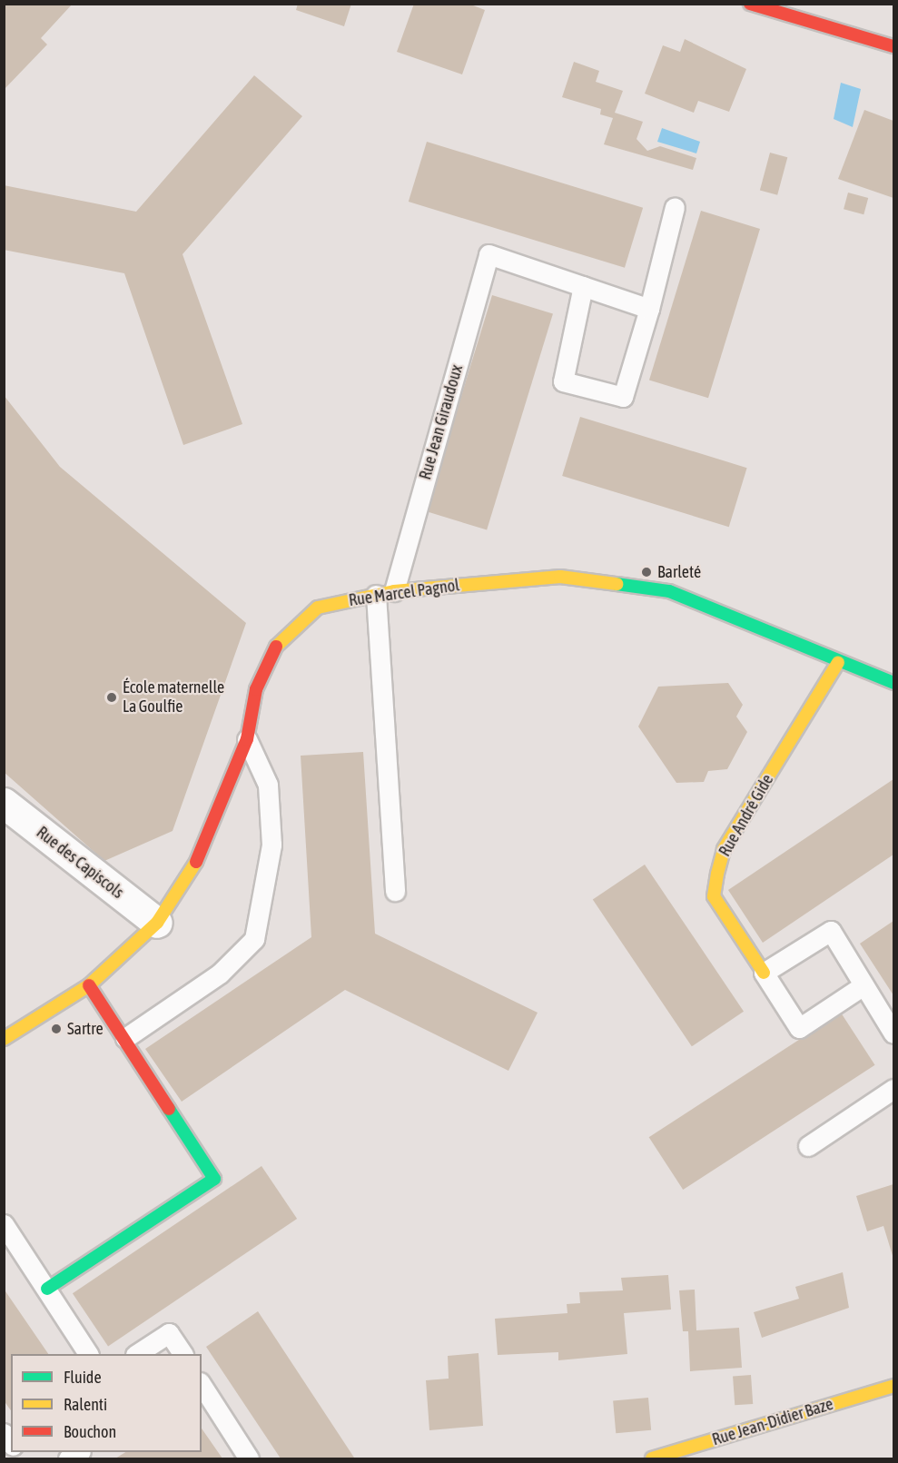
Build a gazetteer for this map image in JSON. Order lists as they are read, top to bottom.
{
  "streets": {
    "street": [
      "Rue Marcel Pagnol",
      "Rue André Gide",
      "Rue des Capiscols",
      "Rue Jean-Didier Baze"
    ],
    "lane": ["Rue Jean Giraudoux"]
  },
  "crossings": [
    ["Rue Jean Giraudoux", "Rue Marcel Pagnol"],
    ["Rue Marcel Pagnol", "Rue André Gide"],
    ["Rue Marcel Pagnol", "Rue des Capiscols"]
  ],
  "places": ["Barleté", "École maternelle La Goulfie", "Sartre"],
  "legend": ["Fluide", "Ralenti", "Bouchon"]
}
